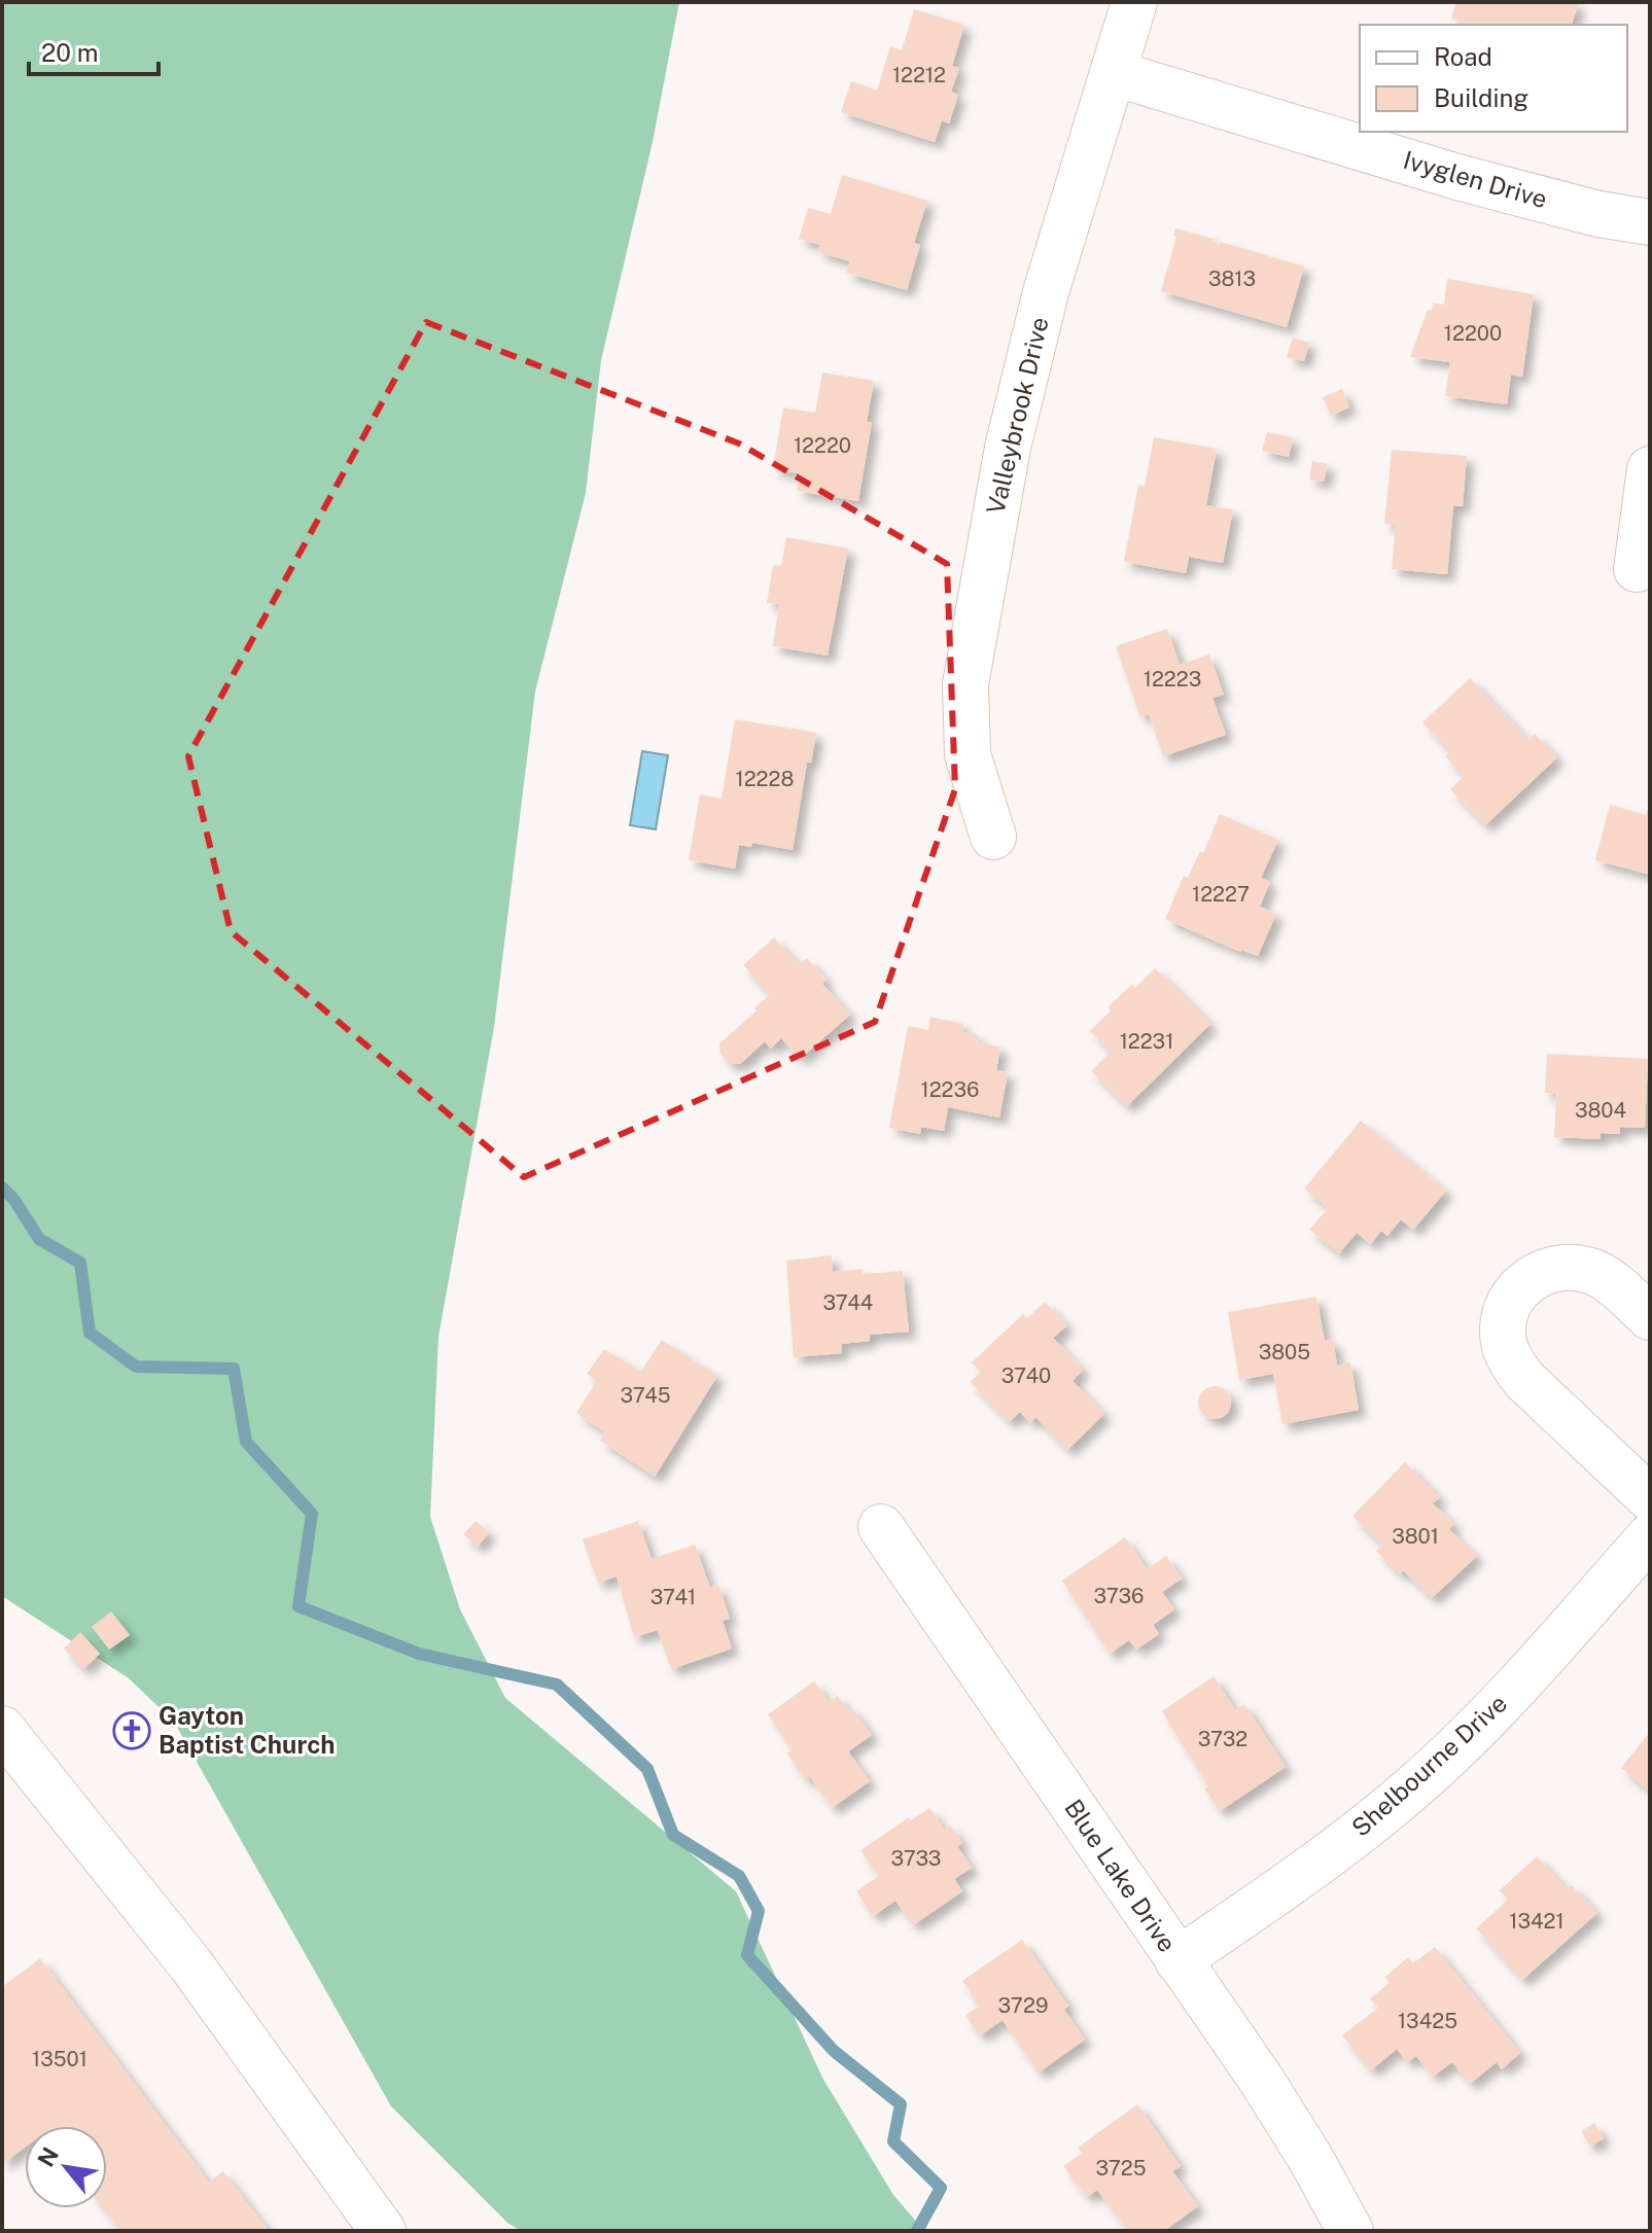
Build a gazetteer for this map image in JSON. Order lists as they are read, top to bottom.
{
  "streets": {
    "street": [
      "Ivyglen Drive",
      "Valleybrook Drive",
      "Shelbourne Drive",
      "Blue Lake Drive"
    ]
  },
  "crossings": [
    ["Ivyglen Drive", "Valleybrook Drive"],
    ["Shelbourne Drive", "Blue Lake Drive"]
  ],
  "places": {
    "church": ["Gayton Baptist Church"]
  },
  "house_numbers": [
    "12212",
    "3813",
    "12200",
    "12220",
    "12223",
    "12228",
    "12227",
    "12231",
    "12236",
    "3804",
    "3744",
    "3805",
    "3740",
    "3745",
    "3801",
    "3736",
    "3741",
    "3732",
    "3733",
    "13421",
    "3729",
    "13425",
    "13501",
    "3725"
  ],
  "legend": ["Road", "Building"],
  "scale_bar": "20 m",
  "north": "top left"
}
